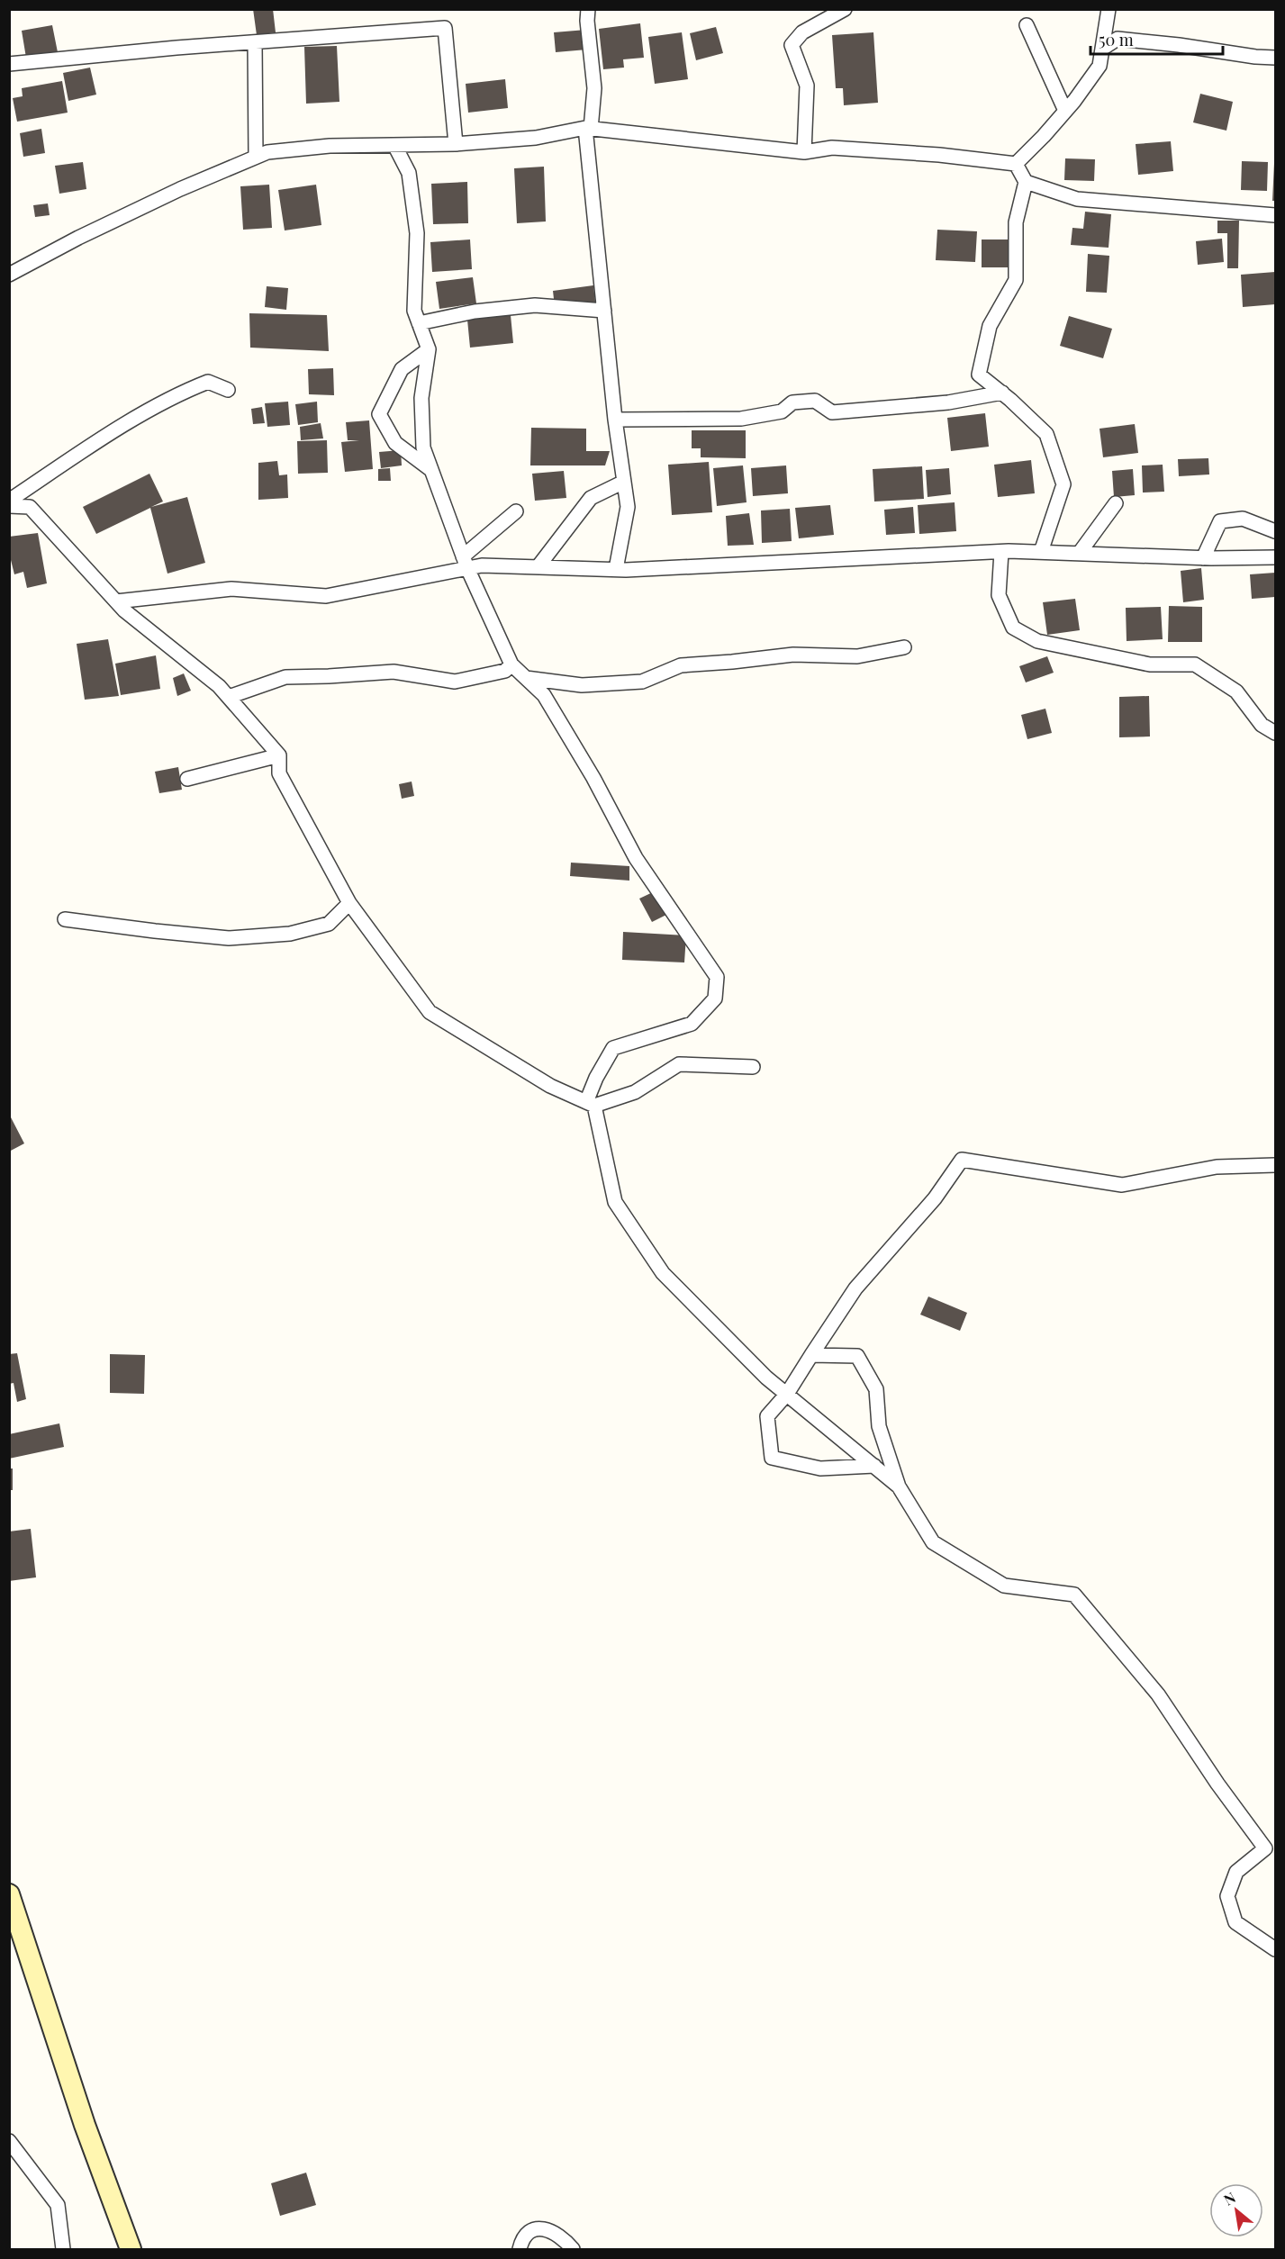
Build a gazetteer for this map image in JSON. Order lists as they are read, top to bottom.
{
  "scale_bar": "50 m",
  "north": "top left"
}
